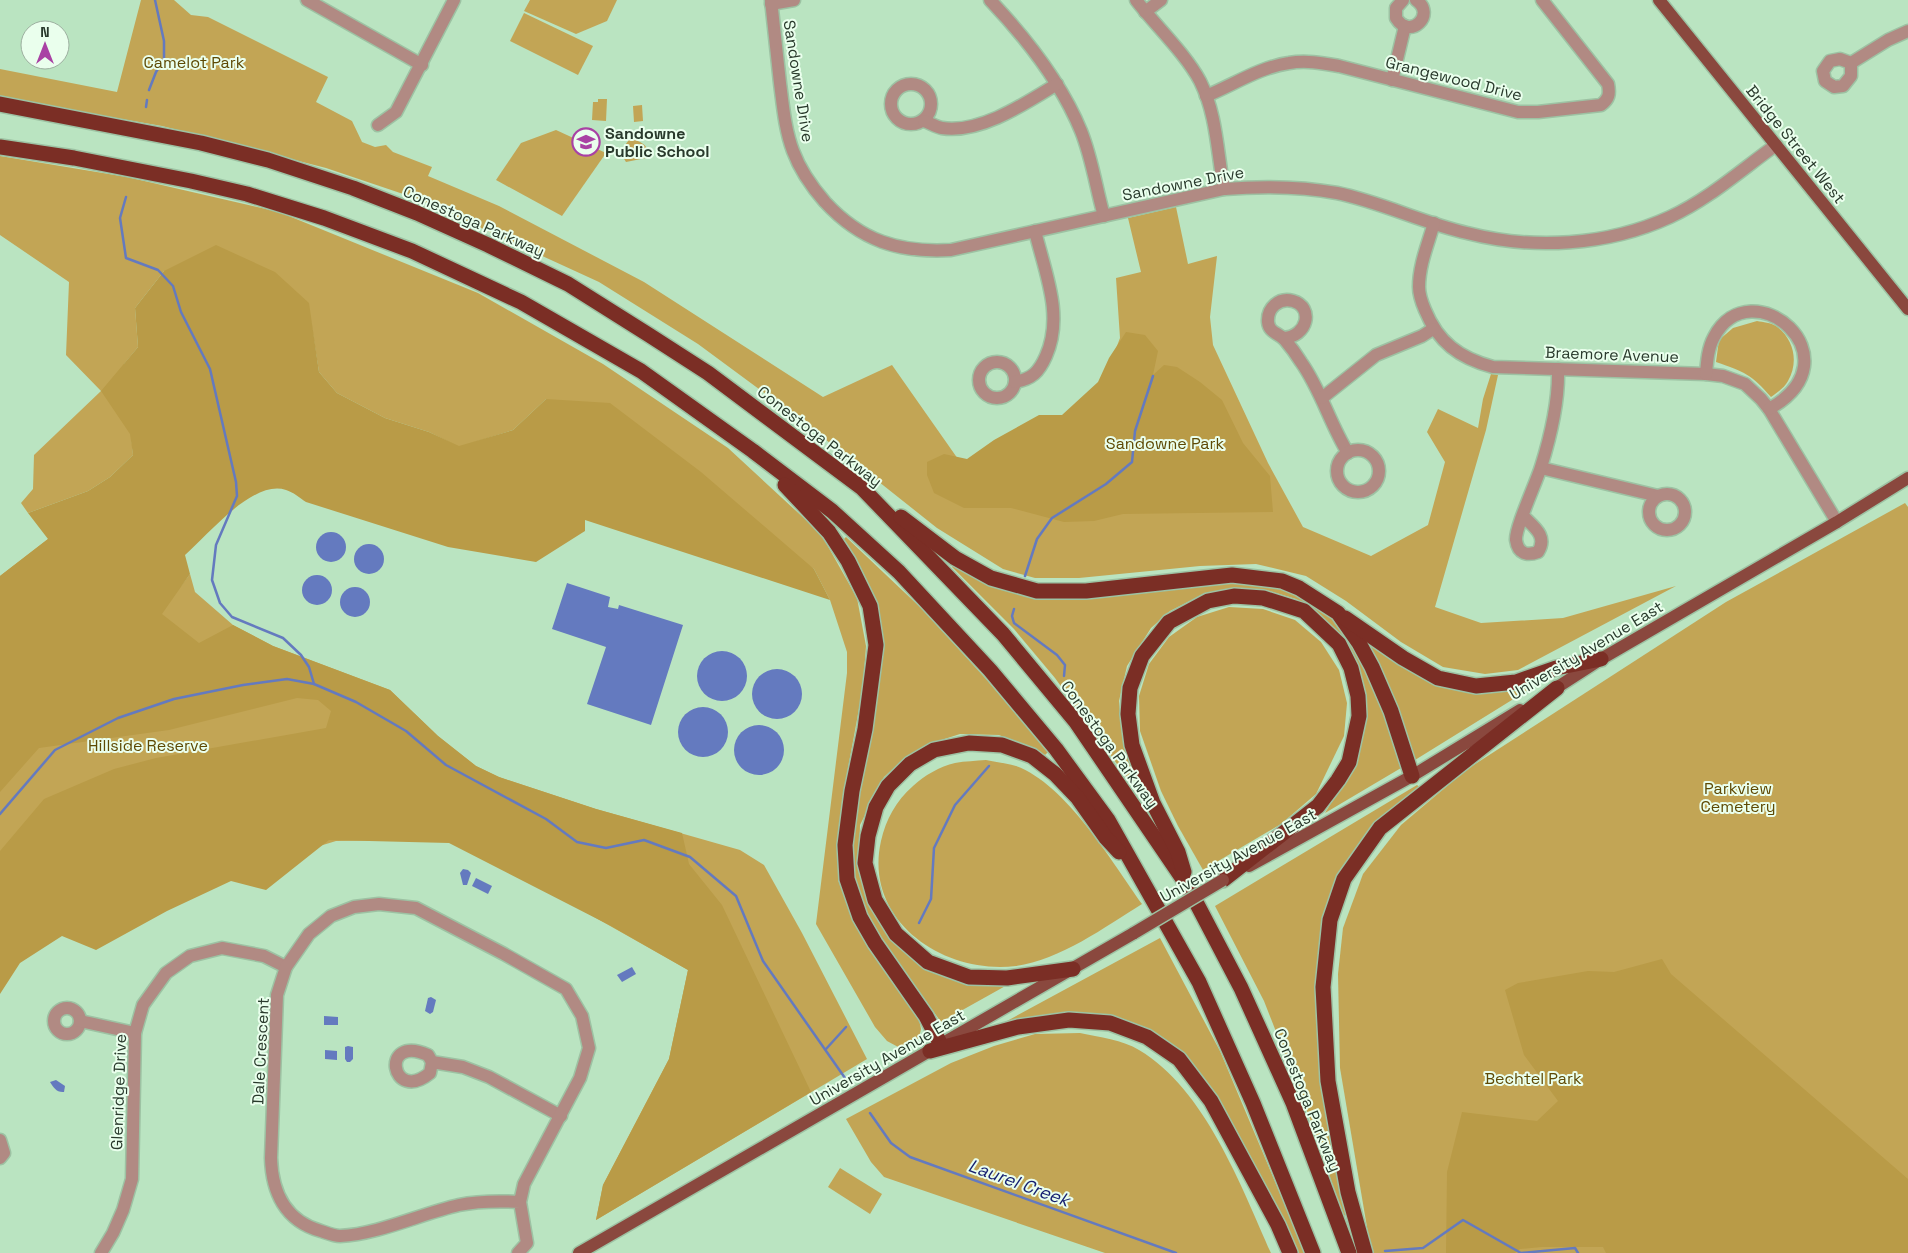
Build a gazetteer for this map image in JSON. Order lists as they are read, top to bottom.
{
  "streets": {
    "highway": ["Conestoga Parkway"],
    "main road": ["Bridge Street West", "University Avenue East"],
    "street": [
      "Grangewood Drive",
      "Sandowne Drive",
      "Braemore Avenue",
      "Dale Crescent",
      "Glenridge Drive"
    ]
  },
  "crossings": [
    ["Sandowne Drive", "Bridge Street West"],
    ["Sandowne Drive", "Braemore Avenue"],
    ["Braemore Avenue", "University Avenue East"],
    ["Dale Crescent", "Glenridge Drive"]
  ],
  "water": ["Laurel Creek"],
  "parks": [
    "Camelot Park",
    "Sandowne Park",
    "Hillside Reserve",
    "Parkview Cemetery",
    "Bechtel Park"
  ],
  "places": {
    "school or university": ["Sandowne Public School"]
  },
  "north": "top"
}
